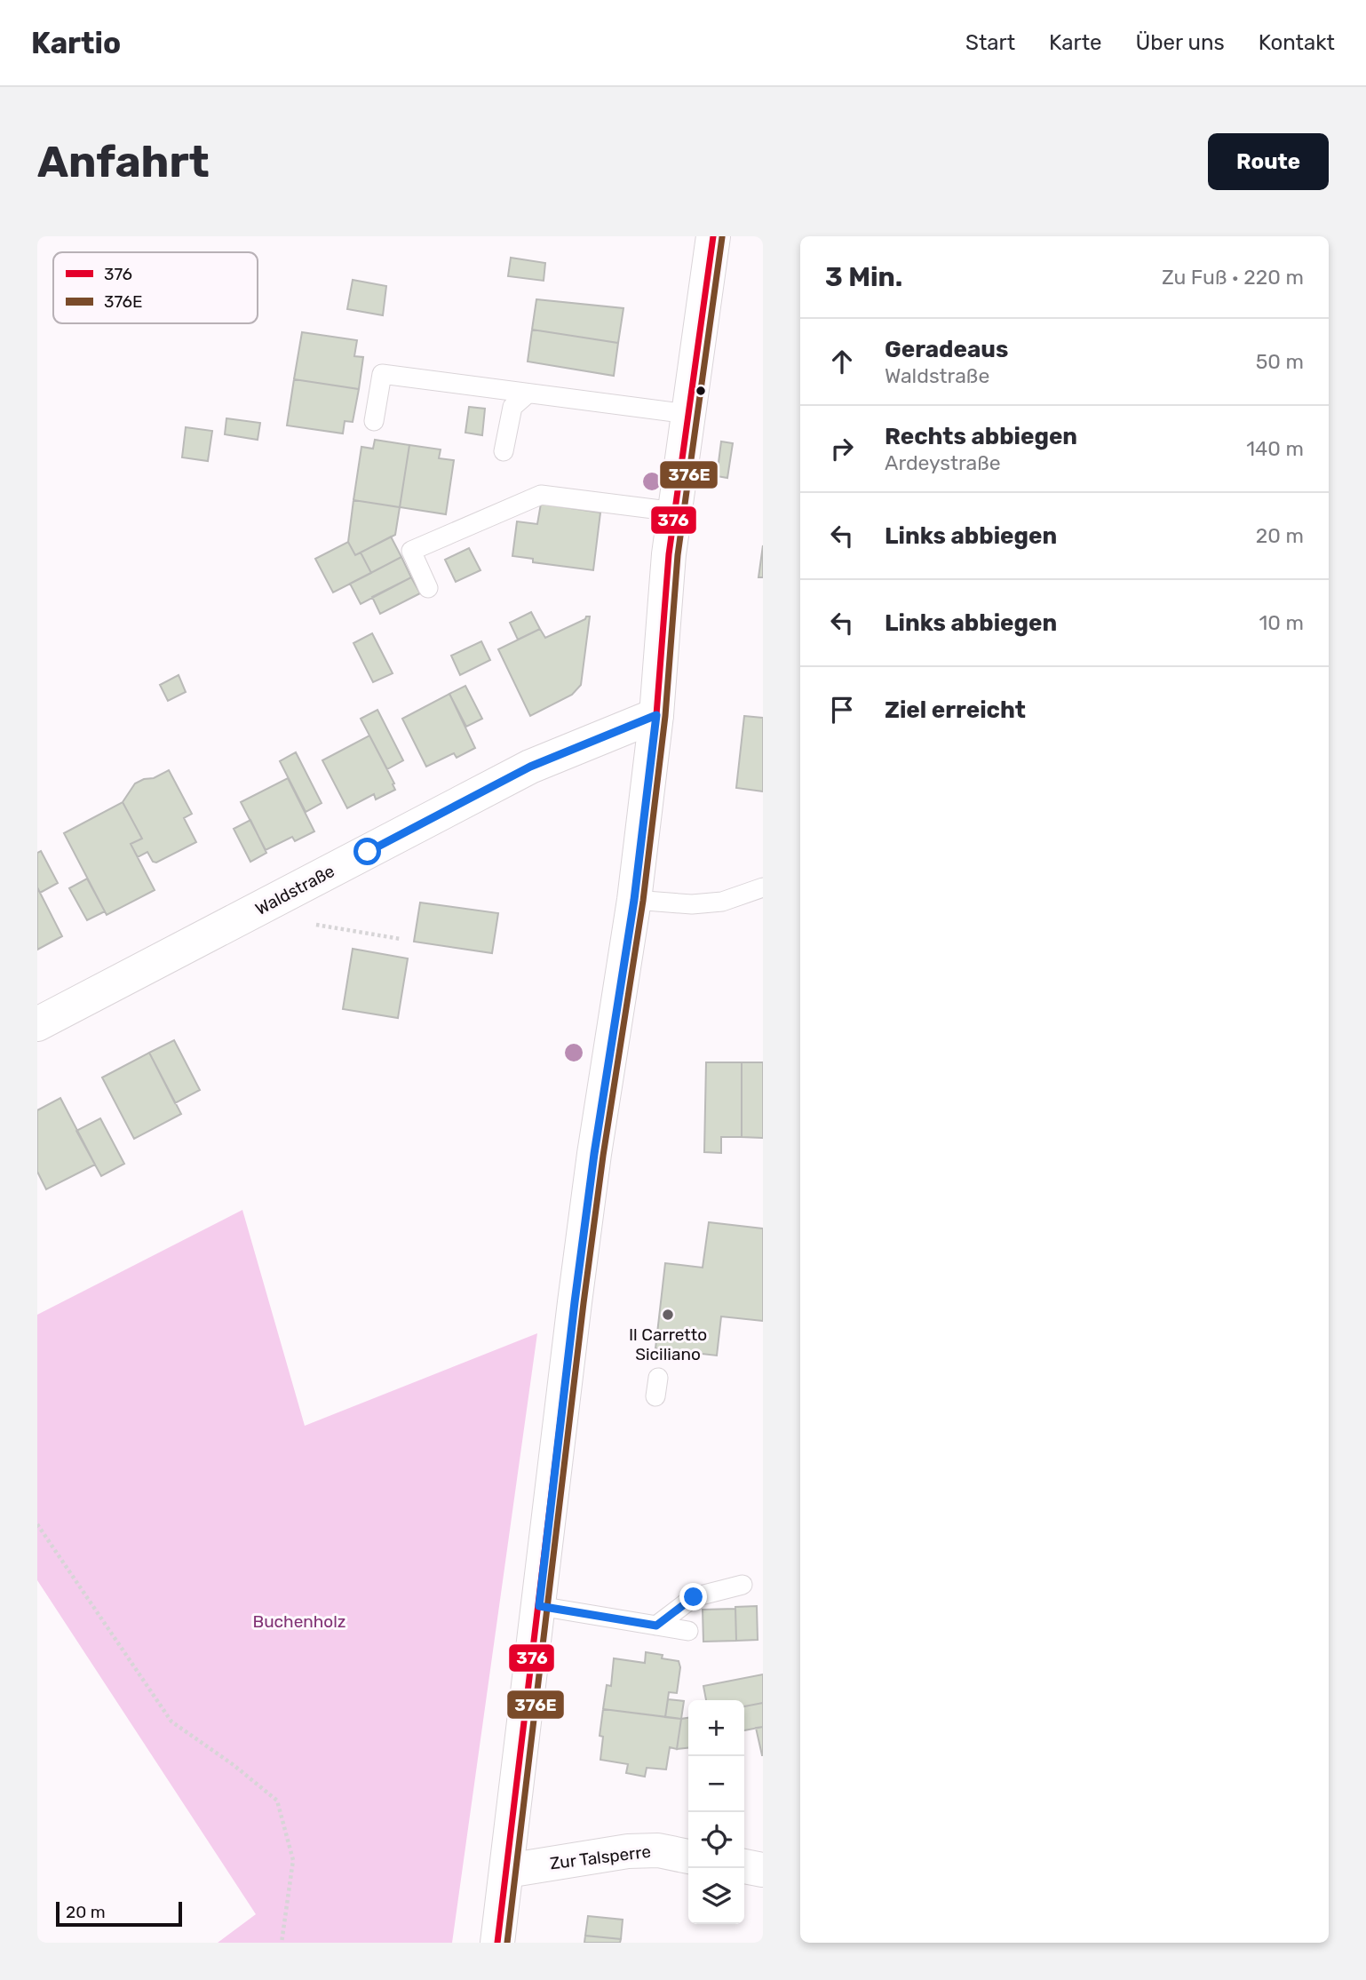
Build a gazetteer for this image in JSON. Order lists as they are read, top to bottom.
{
  "streets": {
    "main road": ["Waldstraße", "Zur Talsperre"]
  },
  "parks": ["Buchenholz"],
  "places": ["Il Carretto Siciliano"],
  "lines": ["transit line 376", "transit line 376E"],
  "legend": ["376", "376E"],
  "scale_bar": "20 m",
  "page": {
    "header": "Kartio",
    "nav": [
      "Start",
      "Karte",
      "Über uns",
      "Kontakt"
    ],
    "buttons": "Route",
    "title": "Anfahrt",
    "heading": ["3 Min.", "Zu Fuß · 220 m"],
    "list": [
      ["Geradeaus", "Waldstraße", "50 m"],
      ["Rechts abbiegen", "Ardeystraße", "140 m"],
      ["Links abbiegen", "20 m"],
      ["Links abbiegen", "10 m"],
      "Ziel erreicht"
    ],
    "map_buttons": ["+", "−"],
    "scale": "20 m"
  }
}
